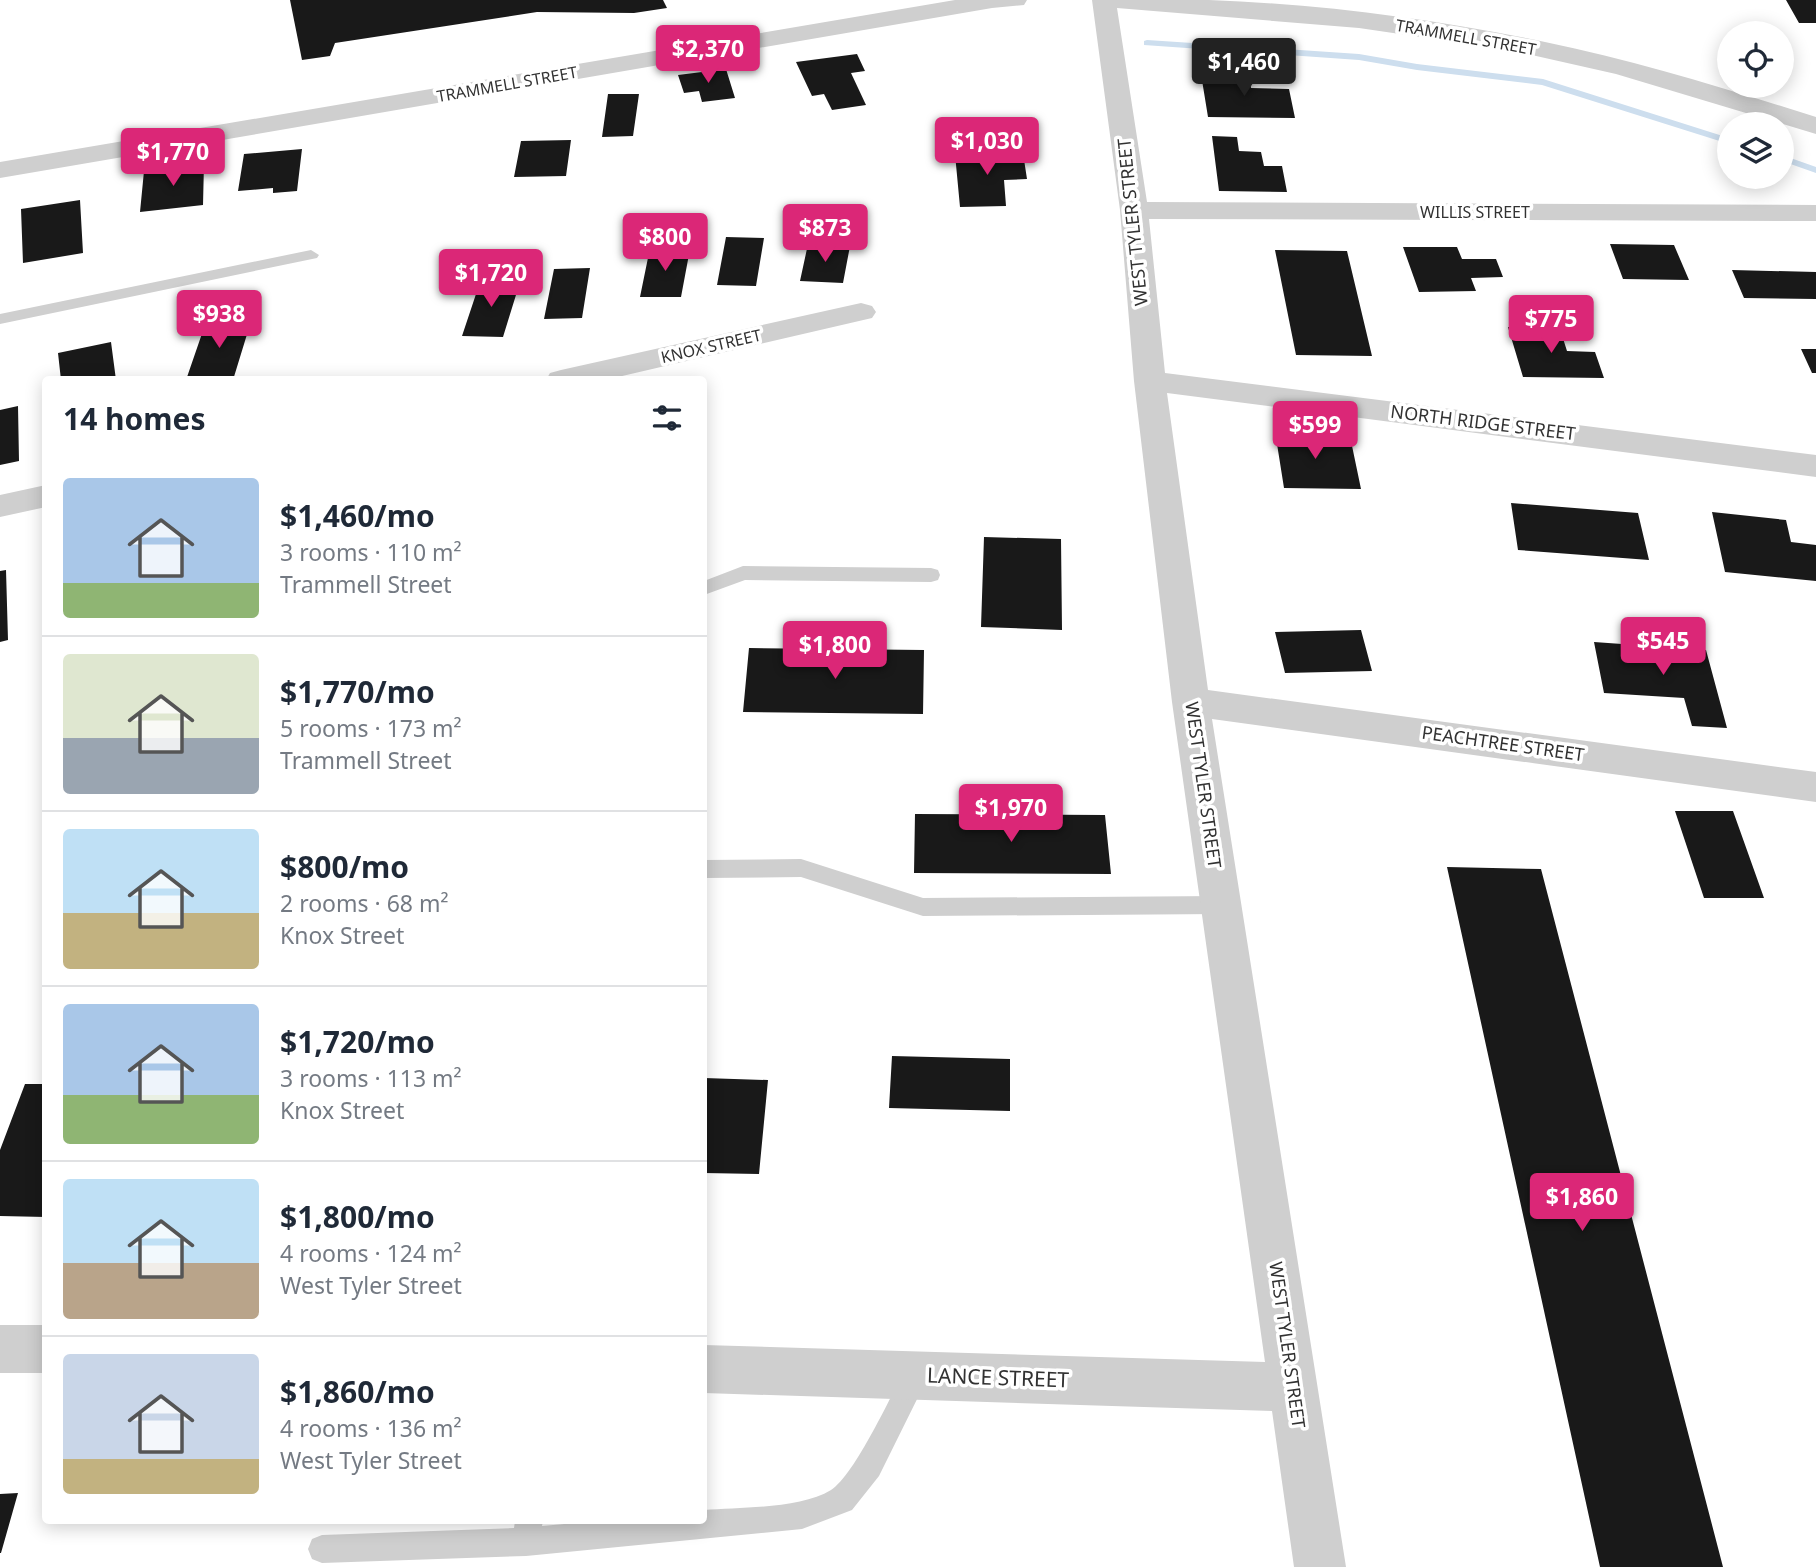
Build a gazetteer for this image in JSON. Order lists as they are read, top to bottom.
{
  "streets": {
    "street": [
      "TRAMMELL STREET",
      "WILLIS STREET",
      "WEST TYLER STREET",
      "KNOX STREET",
      "NORTH RIDGE STREET",
      "PEACHTREE STREET",
      "LANCE STREET"
    ]
  },
  "crossings": [
    ["TRAMMELL STREET", "WEST TYLER STREET"],
    ["WILLIS STREET", "WEST TYLER STREET"],
    ["WEST TYLER STREET", "NORTH RIDGE STREET"],
    ["WEST TYLER STREET", "PEACHTREE STREET"],
    ["WEST TYLER STREET", "LANCE STREET"]
  ],
  "page": {
    "price": [
      "$2,370",
      "$1,460",
      "$1,030",
      "$1,770",
      "$873",
      "$800",
      "$1,720",
      "$938",
      "$775",
      "$599",
      "$545",
      "$1,800",
      "$1,970",
      "$1,860"
    ],
    "heading": "14 homes",
    "list": [
      {
        "name": "$1,460/mo",
        "note": "3 rooms · 110 m² · Trammell Street"
      },
      {
        "name": "$1,770/mo",
        "note": "5 rooms · 173 m² · Trammell Street"
      },
      {
        "name": "$800/mo",
        "note": "2 rooms · 68 m² · Knox Street"
      },
      {
        "name": "$1,720/mo",
        "note": "3 rooms · 113 m² · Knox Street"
      },
      {
        "name": "$1,800/mo",
        "note": "4 rooms · 124 m² · West Tyler Street"
      },
      {
        "name": "$1,860/mo",
        "note": "4 rooms · 136 m² · West Tyler Street"
      }
    ]
  }
}
